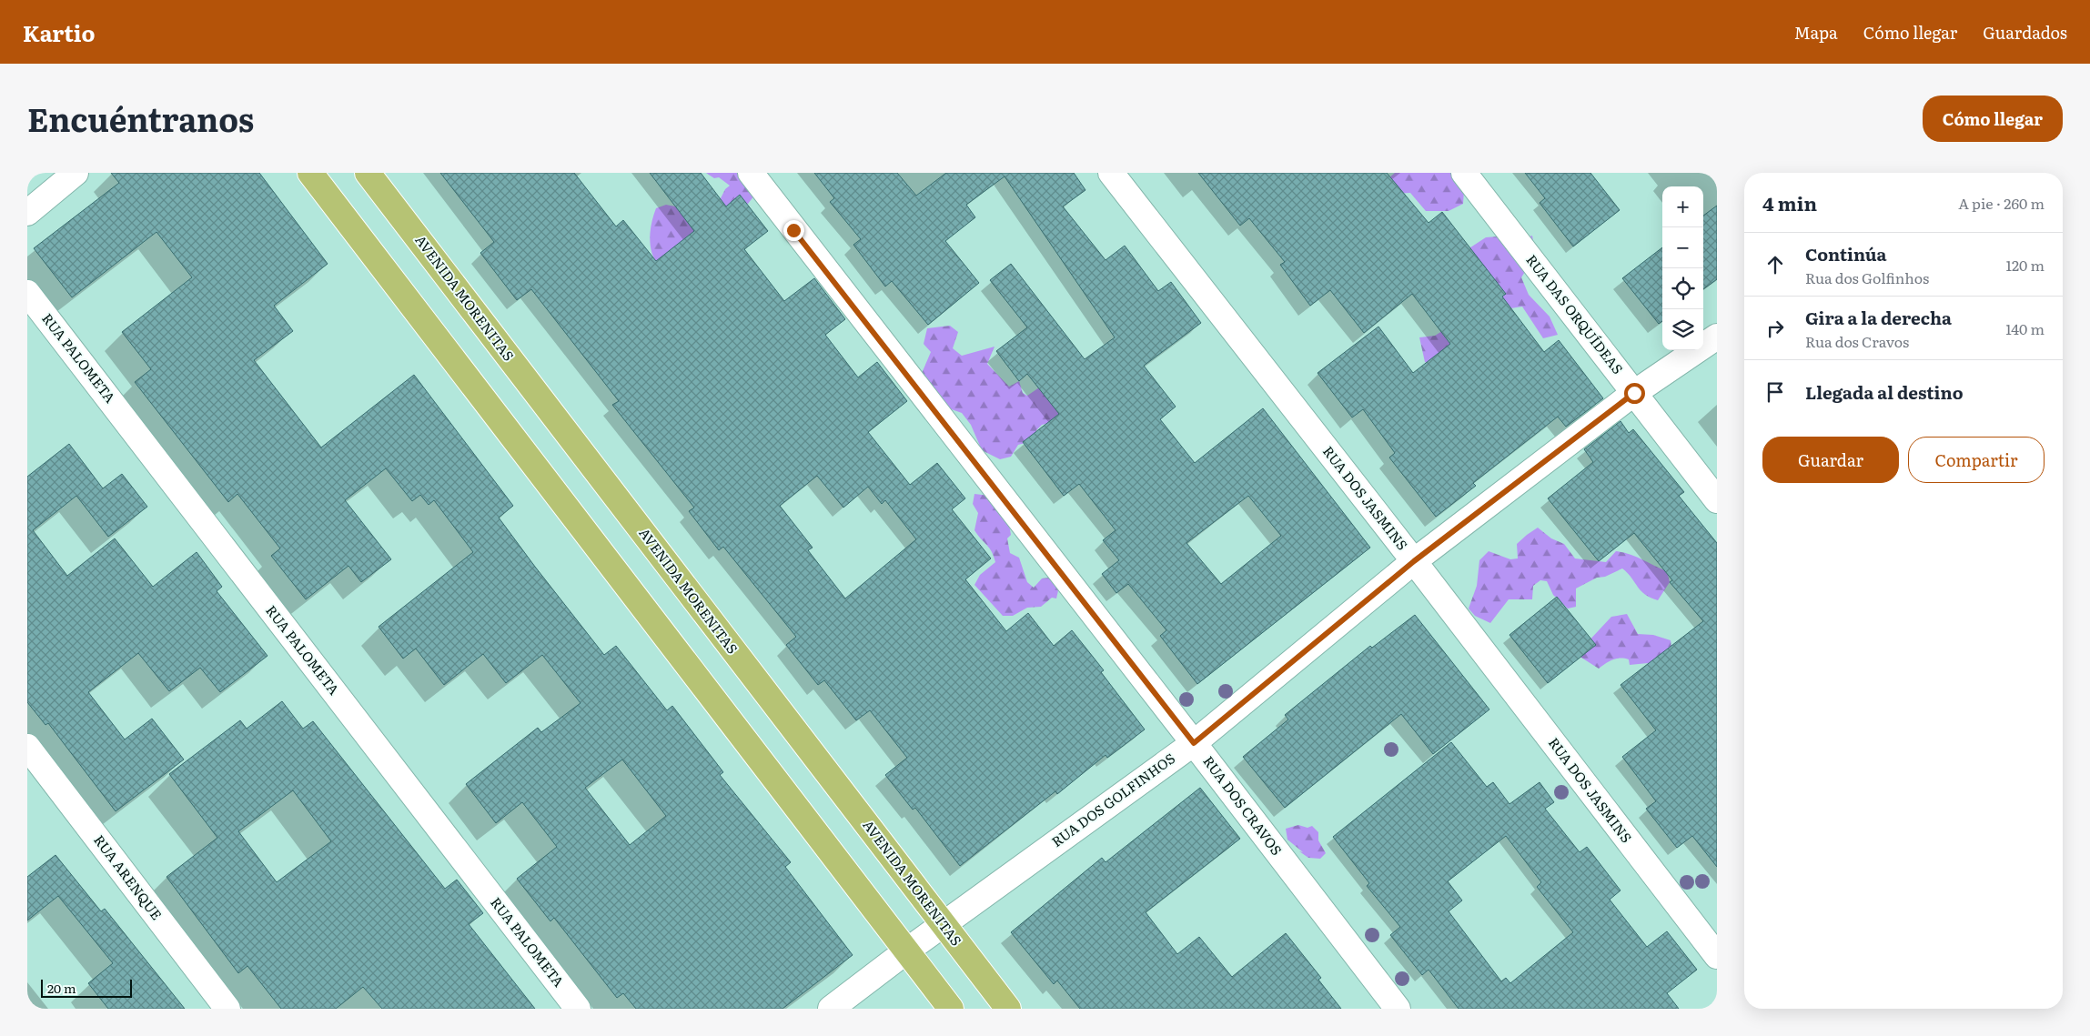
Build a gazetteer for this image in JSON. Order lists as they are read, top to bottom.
{
  "streets": {
    "main road": ["AVENIDA MORENITAS"],
    "street": [
      "RUA DAS ORQUÍDEAS",
      "RUA PALOMETA",
      "RUA DOS JASMINS",
      "RUA DOS GOLFINHOS",
      "RUA DOS CRAVOS",
      "RUA ARENQUE"
    ]
  },
  "crossings": [
    ["AVENIDA MORENITAS", "RUA DOS GOLFINHOS"],
    ["RUA DAS ORQUÍDEAS", "RUA DOS GOLFINHOS"],
    ["RUA DOS JASMINS", "RUA DOS GOLFINHOS"],
    ["RUA DOS GOLFINHOS", "RUA DOS CRAVOS"]
  ],
  "scale_bar": "20 m",
  "page": {
    "header": "Kartio",
    "nav": ["Mapa", "Cómo llegar", "Guardados"],
    "title": "Encuéntranos",
    "buttons": [
      "Cómo llegar",
      ["Guardar", "Compartir"]
    ],
    "heading": ["4 min", "A pie · 260 m"],
    "map_buttons": ["+", "−"],
    "list": [
      ["Continúa", "Rua dos Golfinhos", "120 m"],
      ["Gira a la derecha", "Rua dos Cravos", "140 m"],
      "Llegada al destino"
    ],
    "scale": "20 m"
  }
}
